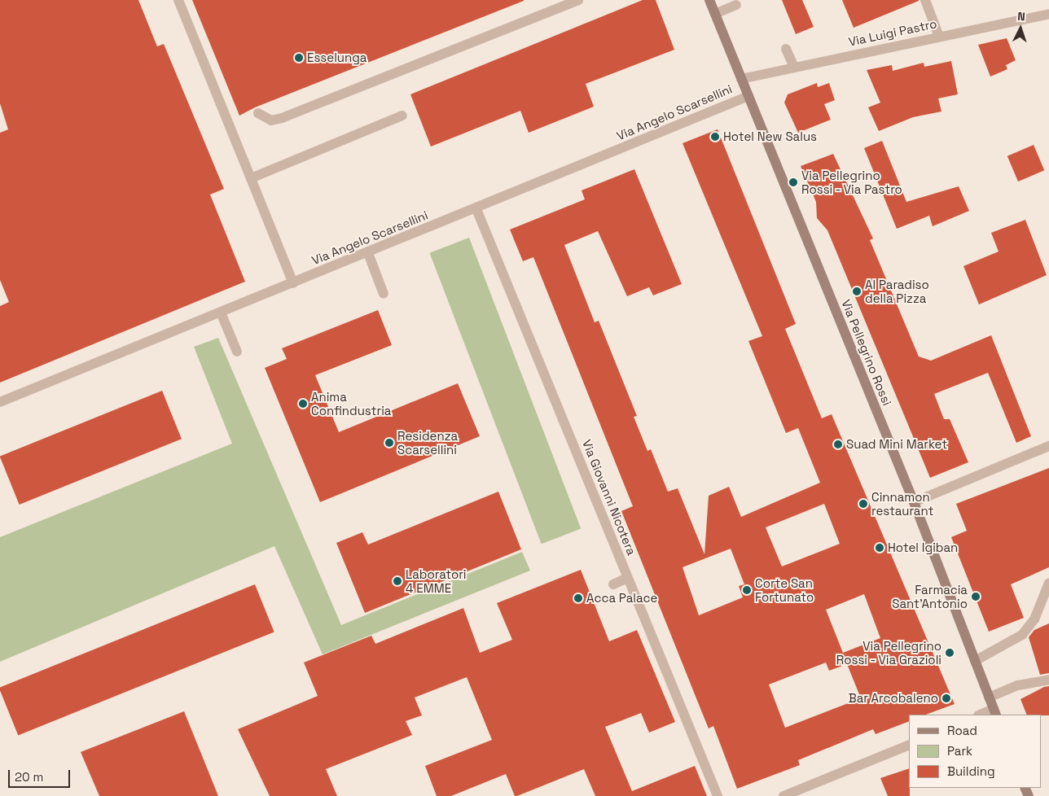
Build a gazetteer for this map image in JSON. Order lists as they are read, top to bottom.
{
  "streets": {
    "main road": ["Via Pellegrino Rossi"],
    "street": ["Via Luigi Pastro", "Via Angelo Scarsellini", "Via Giovanni Nicotera"]
  },
  "crossings": [
    ["Via Luigi Pastro", "Via Pellegrino Rossi"],
    ["Via Angelo Scarsellini", "Via Pellegrino Rossi"],
    ["Via Angelo Scarsellini", "Via Giovanni Nicotera"]
  ],
  "places": [
    "Esselunga",
    "Hotel New Salus",
    "Via Pellegrino Rossi - Via Pastro",
    "Al Paradiso della Pizza",
    "Anima Confindustria",
    "Residenza Scarsellini",
    "Suad Mini Market",
    "Cinnamon restaurant",
    "Hotel Igiban",
    "Laboratori 4 EMME",
    "Corte San Fortunato",
    "Farmacia Sant'Antonio",
    "Acca Palace",
    "Via Pellegrino Rossi - Via Grazioli",
    "Bar Arcobaleno"
  ],
  "legend": ["Road", "Park", "Building"],
  "scale_bar": "20 m",
  "north": "top"
}
